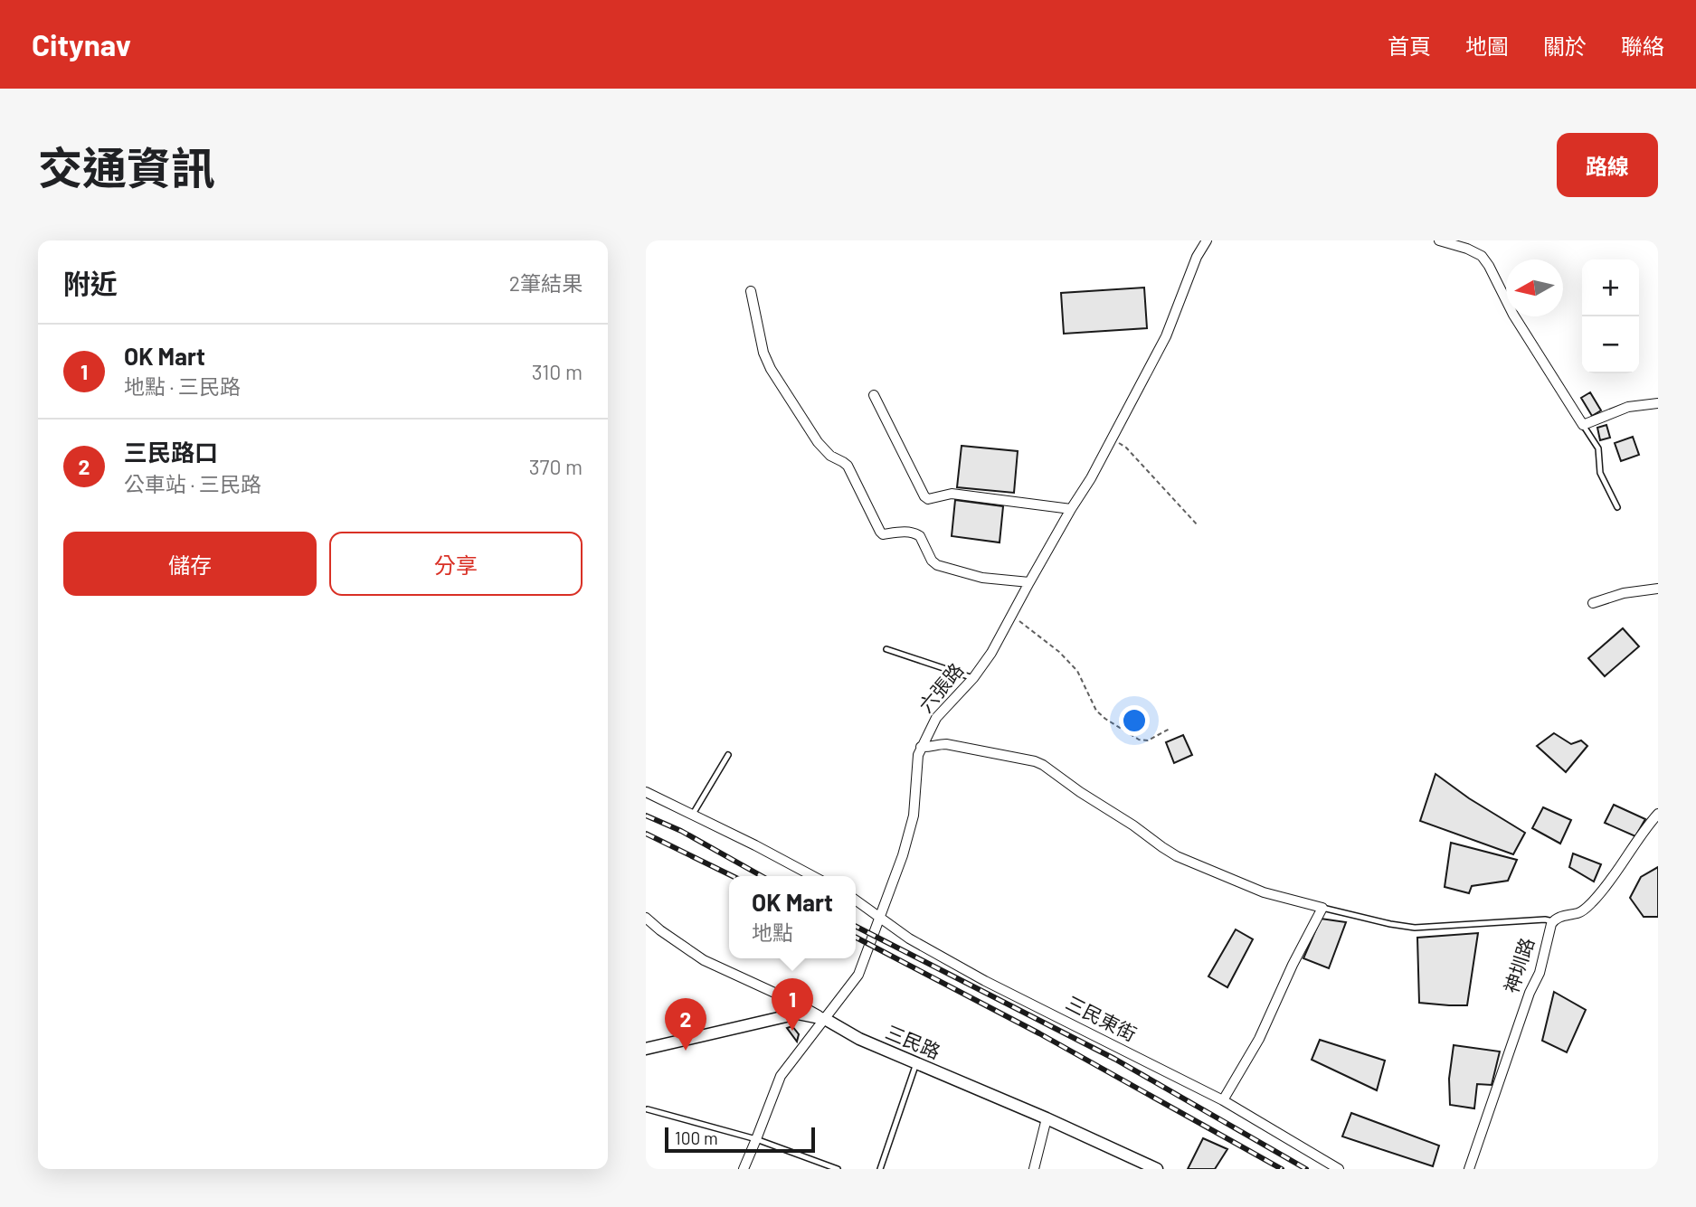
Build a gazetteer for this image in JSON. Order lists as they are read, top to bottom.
{
  "streets": {
    "street": [
      "六張路",
      "神圳路",
      "三民東街",
      "三民路"
    ]
  },
  "crossings": [
    ["六張路", "三民東街"],
    ["六張路", "三民路"]
  ],
  "scale_bar": "100 m",
  "north": "left",
  "page": {
    "header": "Citynav",
    "nav": [
      "首頁",
      "地圖",
      "關於",
      "聯絡"
    ],
    "title": "交通資訊",
    "buttons": [
      "路線",
      ["儲存", "分享"]
    ],
    "heading": ["附近", "2筆結果"],
    "map_buttons": ["+", "−"],
    "list": [
      {
        "mark": "1",
        "name": "OK Mart",
        "note": "地點 · 三民路",
        "value": "310 m"
      },
      {
        "mark": "2",
        "name": "三民路口",
        "note": "公車站 · 三民路",
        "value": "370 m"
      }
    ],
    "popup": ["OK Mart", "地點"],
    "pins": ["1", "2"],
    "scale": "100 m"
  }
}
